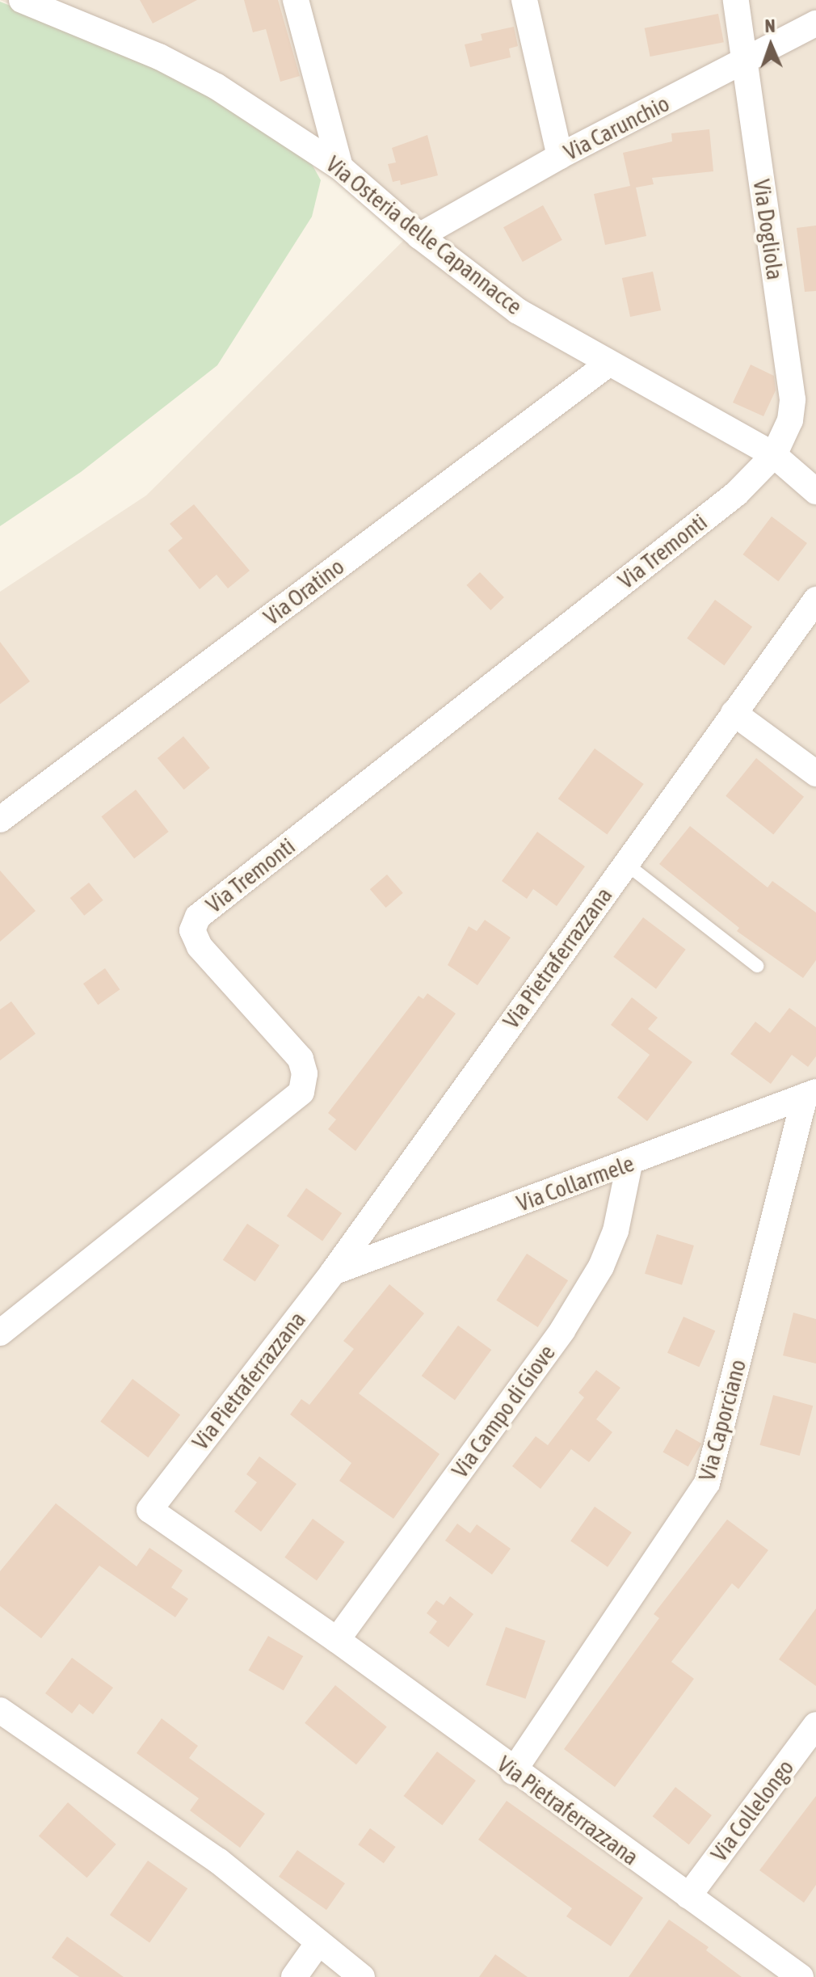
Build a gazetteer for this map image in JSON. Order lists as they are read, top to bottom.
{
  "streets": {
    "street": [
      "Via Carunchio",
      "Via Dogliola",
      "Via Osteria delle Capannacce",
      "Via Tremonti",
      "Via Oratino",
      "Via Pietraferrazzana",
      "Via Collarmele",
      "Via Campo di Giove",
      "Via Caporciano",
      "Via Collelongo"
    ]
  },
  "crossings": [
    ["Via Carunchio", "Via Dogliola"],
    ["Via Carunchio", "Via Osteria delle Capannacce"],
    ["Via Dogliola", "Via Osteria delle Capannacce"],
    ["Via Dogliola", "Via Tremonti"],
    ["Via Osteria delle Capannacce", "Via Tremonti"],
    ["Via Osteria delle Capannacce", "Via Oratino"],
    ["Via Pietraferrazzana", "Via Collarmele"],
    ["Via Pietraferrazzana", "Via Campo di Giove"],
    ["Via Pietraferrazzana", "Via Caporciano"],
    ["Via Pietraferrazzana", "Via Collelongo"],
    ["Via Collarmele", "Via Campo di Giove"],
    ["Via Collarmele", "Via Caporciano"]
  ],
  "north": "top"
}
